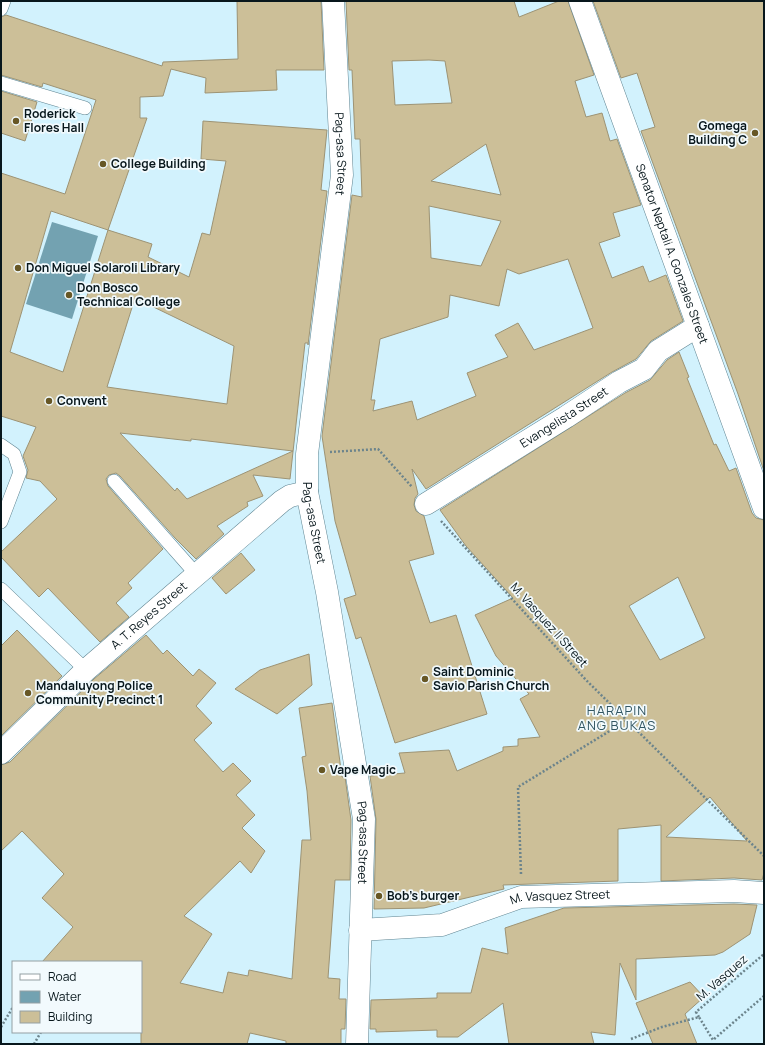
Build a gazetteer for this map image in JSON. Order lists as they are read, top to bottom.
{
  "streets": {
    "street": [
      "Pag-asa Street",
      "Senator Neptali A. Gonzales Street",
      "Evangelista Street",
      "A. T. Reyes Street",
      "M. Vasquez Street"
    ],
    "path": ["M. Vasquez II Street", "M. Vasquez"]
  },
  "crossings": [
    ["Pag-asa Street", "A. T. Reyes Street"],
    ["Pag-asa Street", "M. Vasquez II Street"],
    ["Pag-asa Street", "M. Vasquez Street"],
    ["Senator Neptali A. Gonzales Street", "Evangelista Street"],
    ["Evangelista Street", "M. Vasquez II Street"]
  ],
  "districts": ["HARAPIN ANG BUKAS"],
  "places": [
    "Roderick Flores Hall",
    "Gomega Building C",
    "College Building",
    "Don Miguel Solaroli Library",
    "Don Bosco Technical College",
    "Convent",
    "Saint Dominic Savio Parish Church",
    "Mandaluyong Police Community Precinct 1",
    "Vape Magic",
    "Bob's burger"
  ],
  "legend": ["Road", "Water", "Building"]
}
